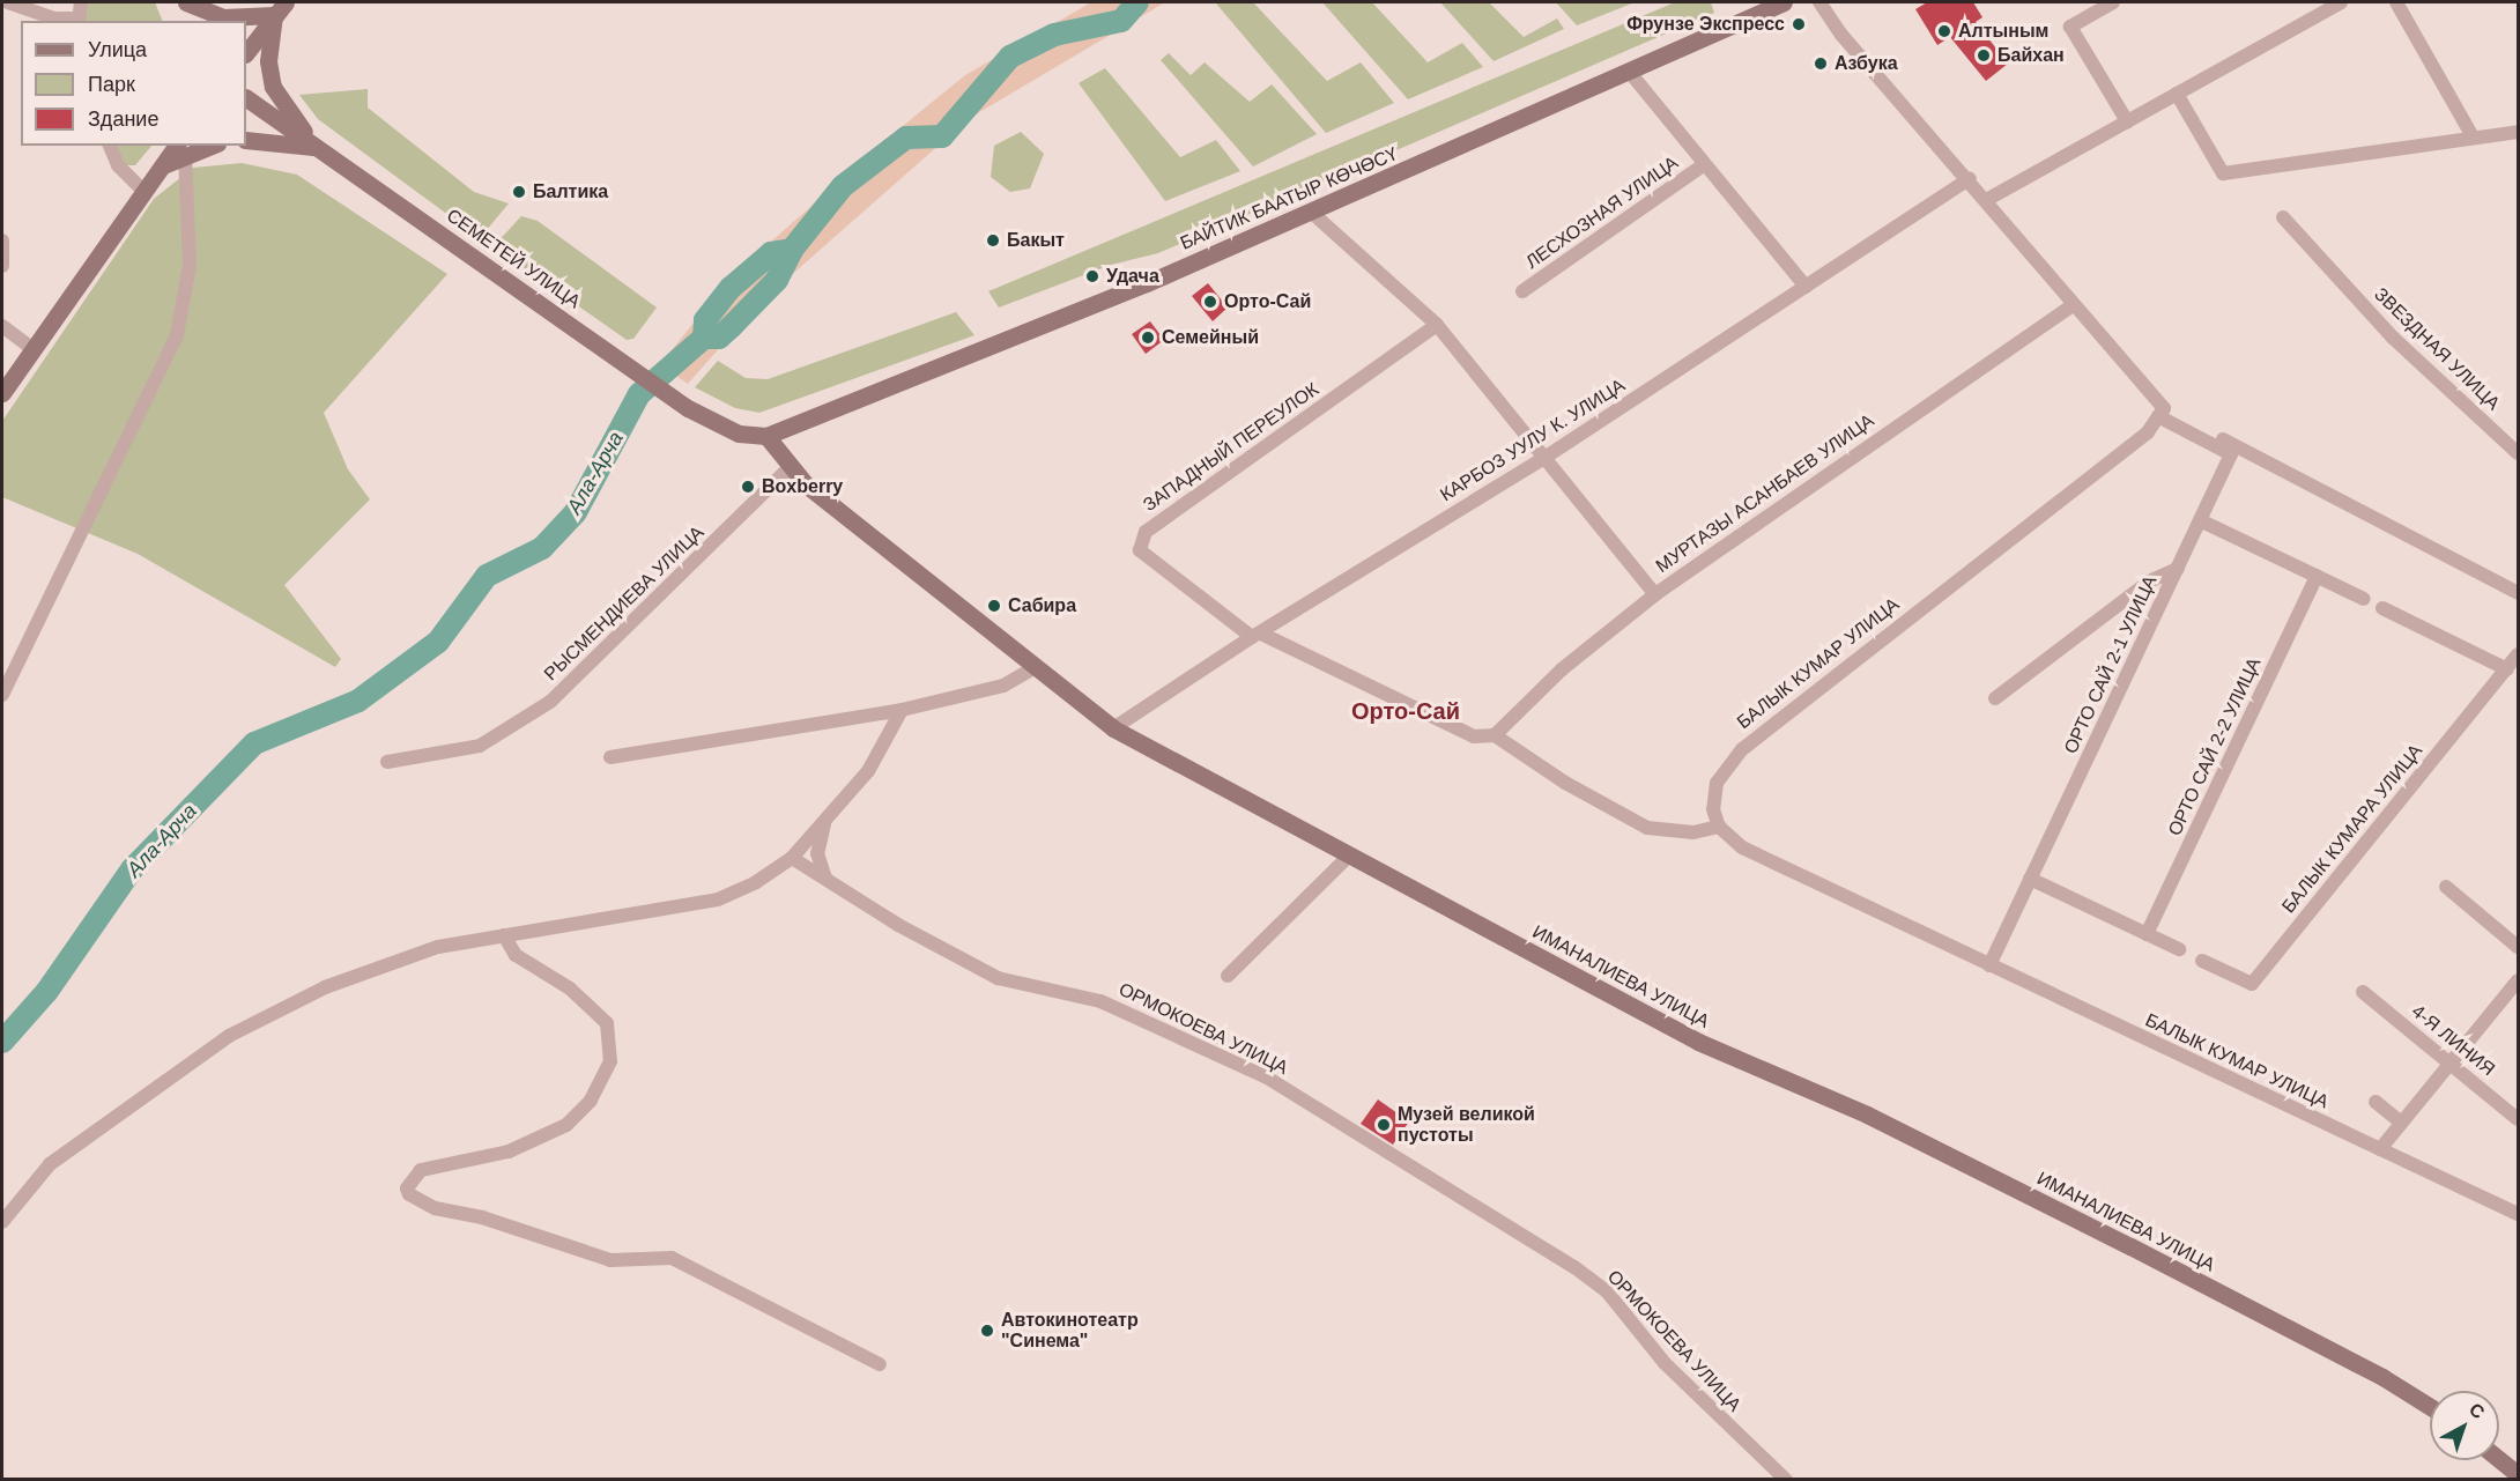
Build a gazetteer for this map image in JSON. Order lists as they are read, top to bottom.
{
  "streets": {
    "main road": ["БАЙТИК БААТЫР КӨЧӨСҮ", "СЕМЕТЕЙ УЛИЦА", "ИМАНАЛИЕВА УЛИЦА"],
    "street": [
      "ЛЕСХОЗНАЯ УЛИЦА",
      "ЗВЕЗДНАЯ УЛИЦА",
      "КАРБОЗ УУЛУ К. УЛИЦА",
      "ЗАПАДНЫЙ ПЕРЕУЛОК",
      "МУРТАЗЫ АСАНБАЕВ УЛИЦА",
      "РЫСМЕНДИЕВА УЛИЦА",
      "БАЛЫК КУМАР УЛИЦА",
      "ОРТО САЙ 2-1 УЛИЦА",
      "ОРТО САЙ 2-2 УЛИЦА",
      "БАЛЫК КУМАРА УЛИЦА",
      "ОРМОКОЕВА УЛИЦА",
      "4-Я ЛИНИЯ"
    ]
  },
  "crossings": [
    ["БАЙТИК БААТЫР КӨЧӨСҮ", "ЛЕСХОЗНАЯ УЛИЦА"],
    ["БАЙТИК БААТЫР КӨЧӨСҮ", "СЕМЕТЕЙ УЛИЦА"],
    ["БАЙТИК БААТЫР КӨЧӨСҮ", "ИМАНАЛИЕВА УЛИЦА"],
    ["ЛЕСХОЗНАЯ УЛИЦА", "КАРБОЗ УУЛУ К. УЛИЦА"],
    ["СЕМЕТЕЙ УЛИЦА", "ИМАНАЛИЕВА УЛИЦА"],
    ["КАРБОЗ УУЛУ К. УЛИЦА", "ЗАПАДНЫЙ ПЕРЕУЛОК"],
    ["КАРБОЗ УУЛУ К. УЛИЦА", "ИМАНАЛИЕВА УЛИЦА"],
    ["РЫСМЕНДИЕВА УЛИЦА", "ИМАНАЛИЕВА УЛИЦА"],
    ["БАЛЫК КУМАР УЛИЦА", "ОРТО САЙ 2-1 УЛИЦА"]
  ],
  "districts": ["Орто-Сай"],
  "water": ["Ала-Арча"],
  "places": [
    "Фрунзе Экспресс",
    "Алтыным",
    "Байхан",
    "Азбука",
    "Балтика",
    "Бакыт",
    "Удача",
    "Орто-Сай",
    "Семейный",
    "Boxberry",
    "Сабира",
    "Музей великой пустоты",
    "Автокинотеатр \"Синема\""
  ],
  "legend": ["Улица", "Парк", "Здание"],
  "north": "top right"
}
